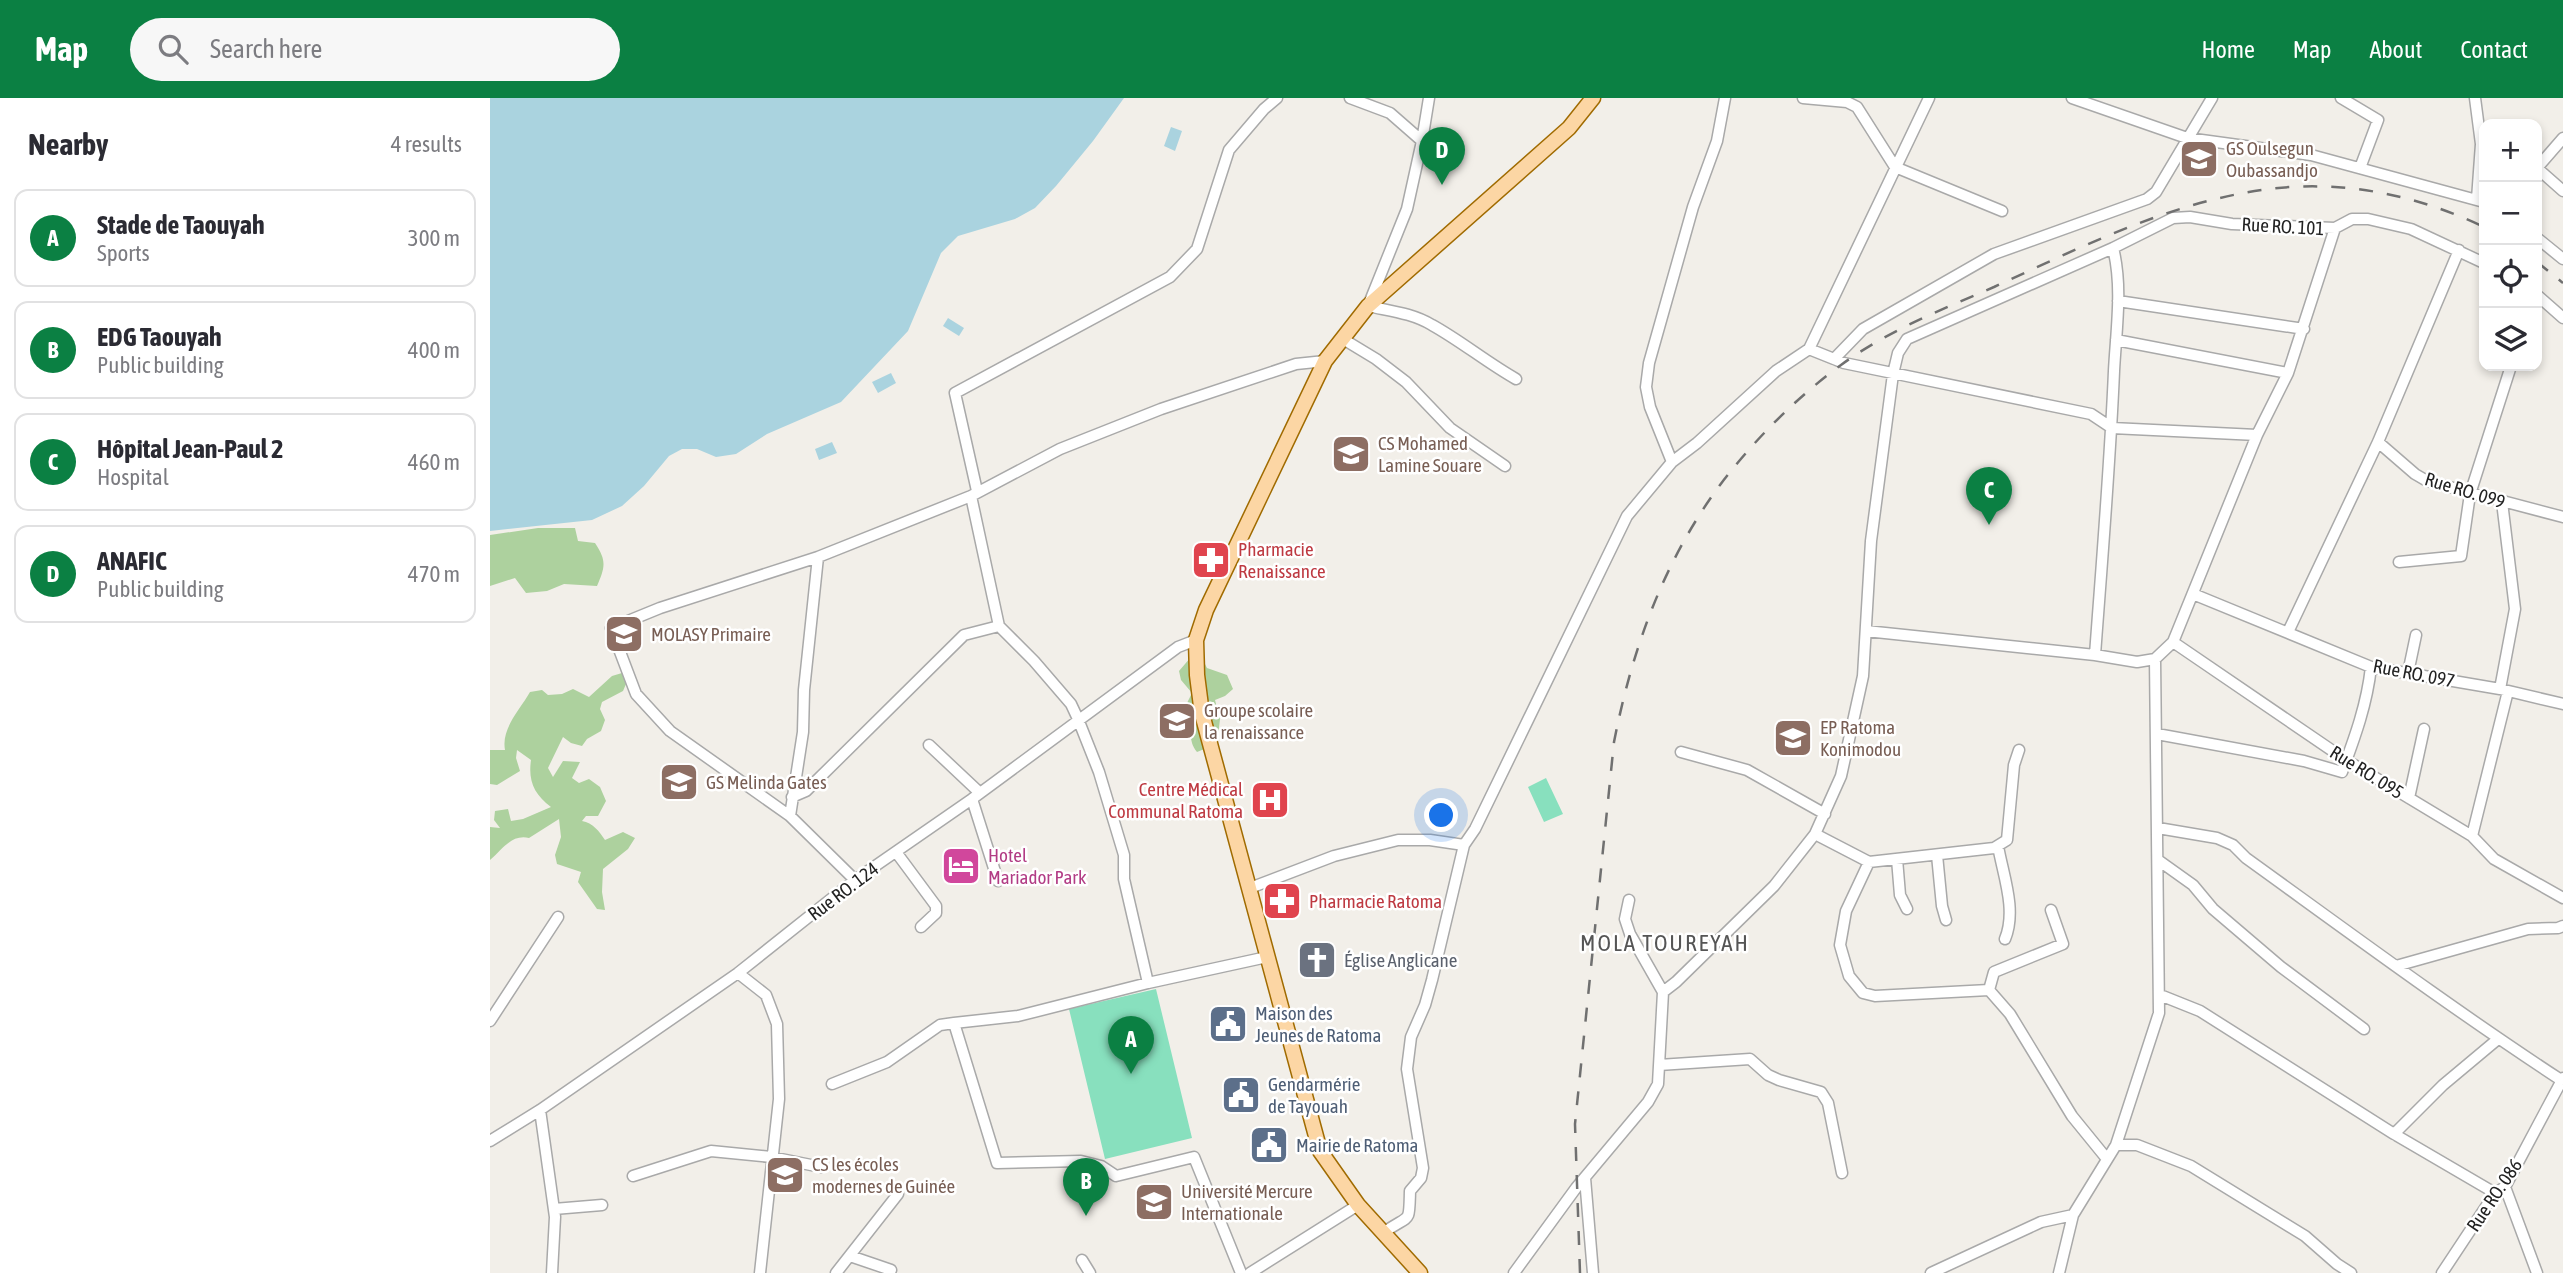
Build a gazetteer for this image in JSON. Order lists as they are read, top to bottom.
{
  "streets": {
    "street": [
      "Rue RO. 101",
      "Rue RO. 099",
      "Rue RO. 097",
      "Rue RO. 095",
      "Rue RO. 124",
      "Rue RO. 086"
    ]
  },
  "districts": ["MOLA TOUREYAH"],
  "places": {
    "school or university": [
      "GS Oulsegun Oubassandjo",
      "CS Mohamed Lamine Souare",
      "MOLASY Primaire",
      "Groupe scolaire la renaissance",
      "EP Ratoma Konimodou",
      "GS Melinda Gates",
      "CS les écoles modernes de Guinée",
      "Université Mercure Internationale"
    ],
    "pharmacy": ["Pharmacie Renaissance", "Pharmacie Ratoma"],
    "hospital": ["Centre Médical Communal Ratoma"],
    "hotel": ["Hotel Mariador Park"],
    "church": ["Église Anglicane"],
    "public building": ["Maison des Jeunes de Ratoma", "Gendarmérie de Tayouah", "Mairie de Ratoma"]
  },
  "page": {
    "header": "Map",
    "search": "Search here",
    "nav": [
      "Home",
      "Map",
      "About",
      "Contact"
    ],
    "heading": ["Nearby", "4 results"],
    "map_buttons": ["+", "−"],
    "pins": [
      "D",
      "C",
      "A",
      "B"
    ],
    "list": [
      {
        "mark": "A",
        "name": "Stade de Taouyah",
        "note": "Sports",
        "value": "300 m"
      },
      {
        "mark": "B",
        "name": "EDG Taouyah",
        "note": "Public building",
        "value": "400 m"
      },
      {
        "mark": "C",
        "name": "Hôpital Jean-Paul 2",
        "note": "Hospital",
        "value": "460 m"
      },
      {
        "mark": "D",
        "name": "ANAFIC",
        "note": "Public building",
        "value": "470 m"
      }
    ]
  }
}
